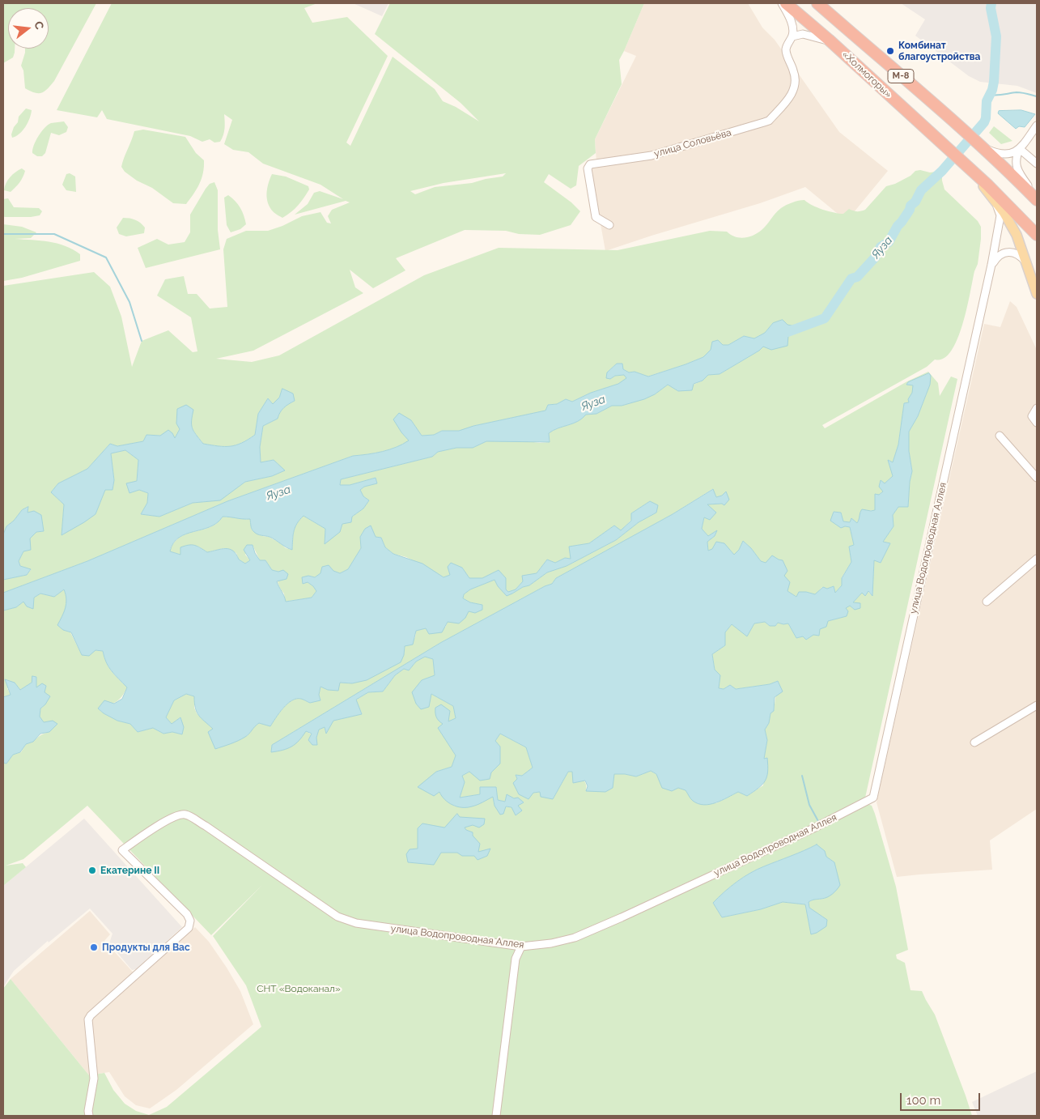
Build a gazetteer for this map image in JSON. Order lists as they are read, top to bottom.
{
  "streets": {
    "highway": ["«Холмогоры»", "М-8"],
    "street": ["улица Соловьёва", "улица Водопроводная Аллея"]
  },
  "crossings": [
    ["«Холмогоры»", "М-8"]
  ],
  "water": ["Яуза"],
  "parks": ["СНТ «Водоканал»"],
  "places": ["Комбинат благоустройства", "Екатерине II", "Продукты для Вас"],
  "scale_bar": "100 m",
  "north": "right"
}
